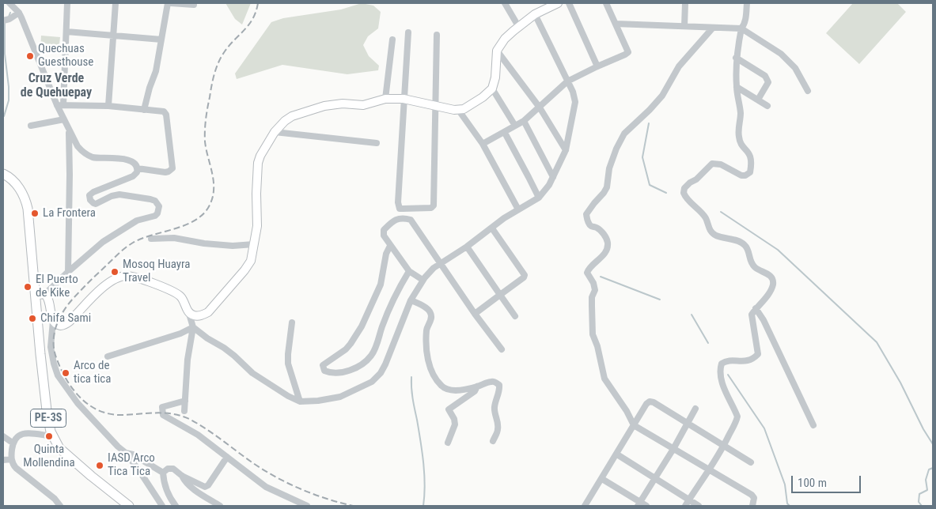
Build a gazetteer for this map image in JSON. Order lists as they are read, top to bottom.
{
  "streets": {
    "highway": ["PE-3S"]
  },
  "districts": ["Cruz Verde de Quehuepay"],
  "places": [
    "Quechuas Guesthouse",
    "La Frontera",
    "Mosoq Huayra Travel",
    "El Puerto de Kike",
    "Chifa Sami",
    "Arco de tica tica",
    "Quinta Mollendina",
    "IASD Arco Tica Tica"
  ],
  "scale_bar": "100 m"
}
